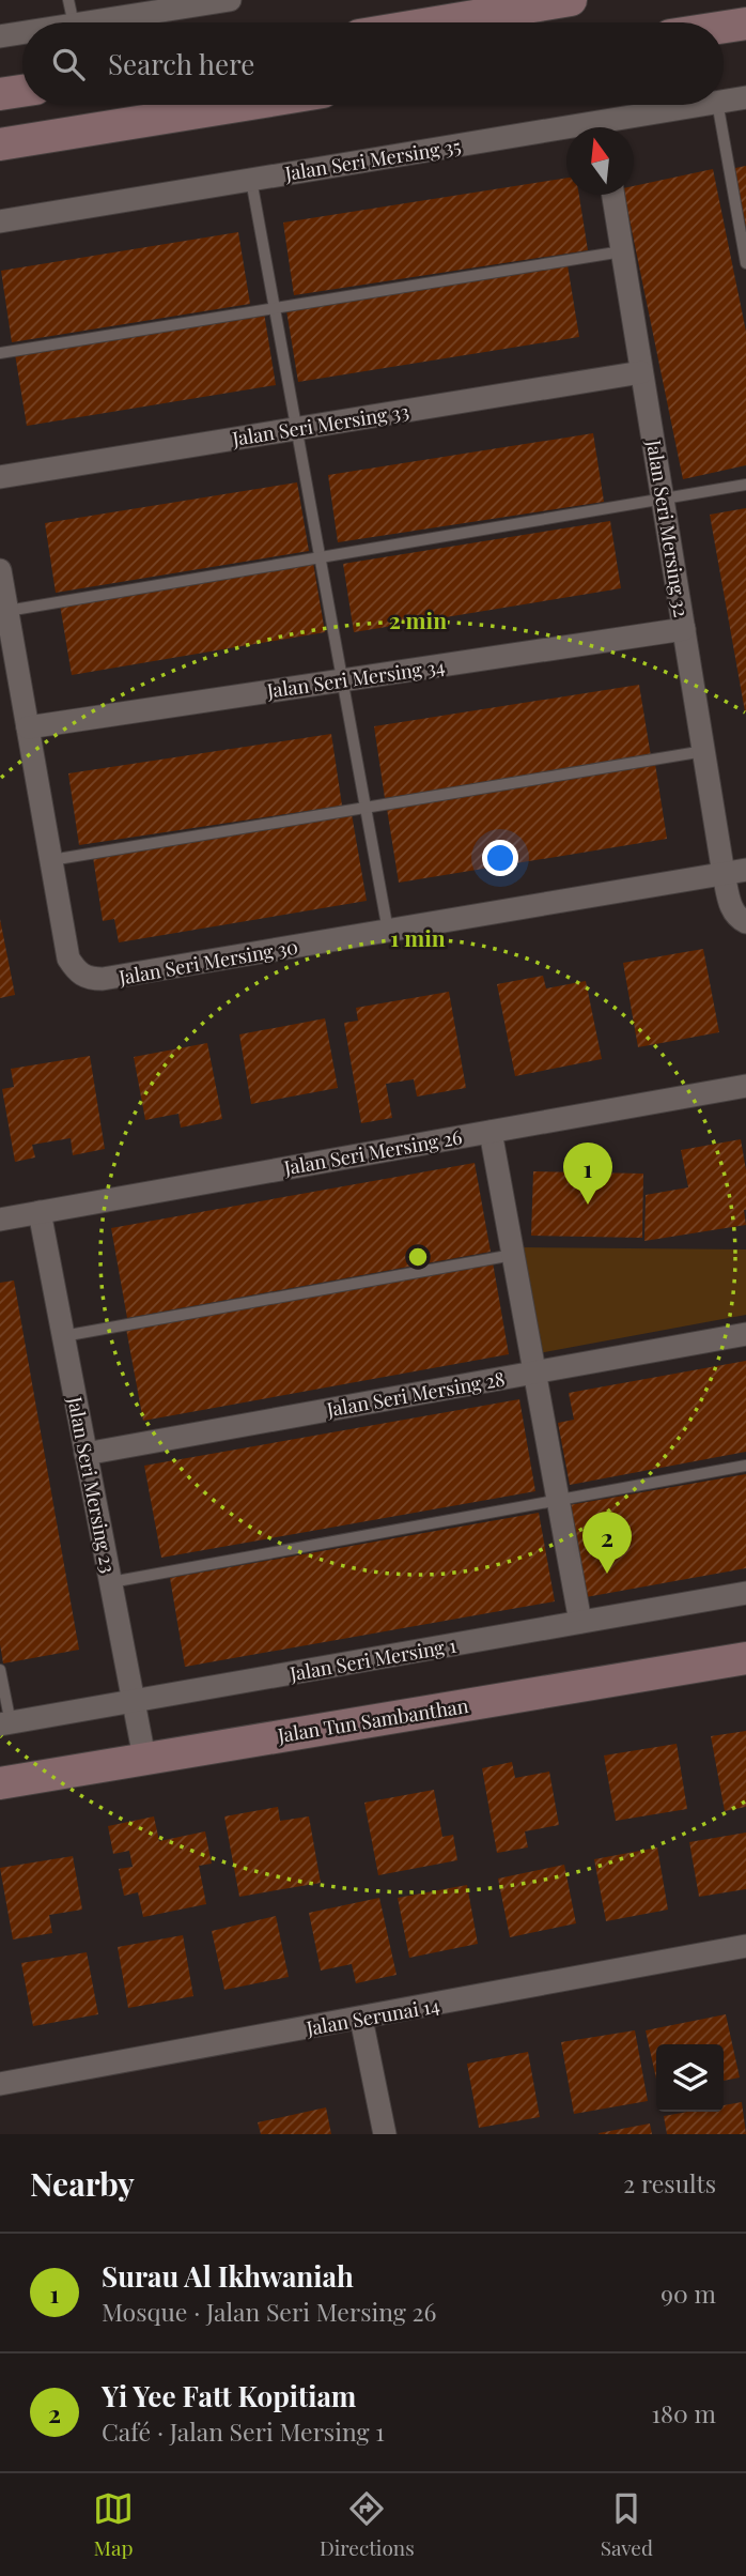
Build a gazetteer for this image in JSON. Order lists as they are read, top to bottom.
{
  "streets": {
    "street": [
      "Jalan Seri Mersing 35",
      "Jalan Seri Mersing 33",
      "Jalan Seri Mersing 32",
      "Jalan Seri Mersing 34",
      "Jalan Seri Mersing 30",
      "Jalan Seri Mersing 26",
      "Jalan Seri Mersing 28",
      "Jalan Seri Mersing 23",
      "Jalan Seri Mersing 1",
      "Jalan Tun Sambanthan",
      "Jalan Serunai 14"
    ]
  },
  "crossings": [
    ["Jalan Seri Mersing 33", "Jalan Seri Mersing 32"],
    ["Jalan Seri Mersing 32", "Jalan Seri Mersing 34"],
    ["Jalan Seri Mersing 32", "Jalan Seri Mersing 30"],
    ["Jalan Seri Mersing 34", "Jalan Seri Mersing 30"],
    ["Jalan Seri Mersing 26", "Jalan Seri Mersing 23"],
    ["Jalan Seri Mersing 28", "Jalan Seri Mersing 23"],
    ["Jalan Seri Mersing 23", "Jalan Seri Mersing 1"],
    ["Jalan Seri Mersing 23", "Jalan Tun Sambanthan"],
    ["Jalan Seri Mersing 1", "Jalan Tun Sambanthan"]
  ],
  "north": "top",
  "page": {
    "search": "Search here",
    "pins": ["1", "2"],
    "heading": ["Nearby", "2 results"],
    "list": [
      {
        "mark": "1",
        "name": "Surau Al Ikhwaniah",
        "note": "Mosque · Jalan Seri Mersing 26",
        "value": "90 m"
      },
      {
        "mark": "2",
        "name": "Yi Yee Fatt Kopitiam",
        "note": "Café · Jalan Seri Mersing 1",
        "value": "180 m"
      }
    ],
    "nav": ["Map", "Directions", "Saved"]
  },
  "rings": ["2 min", "1 min"]
}
